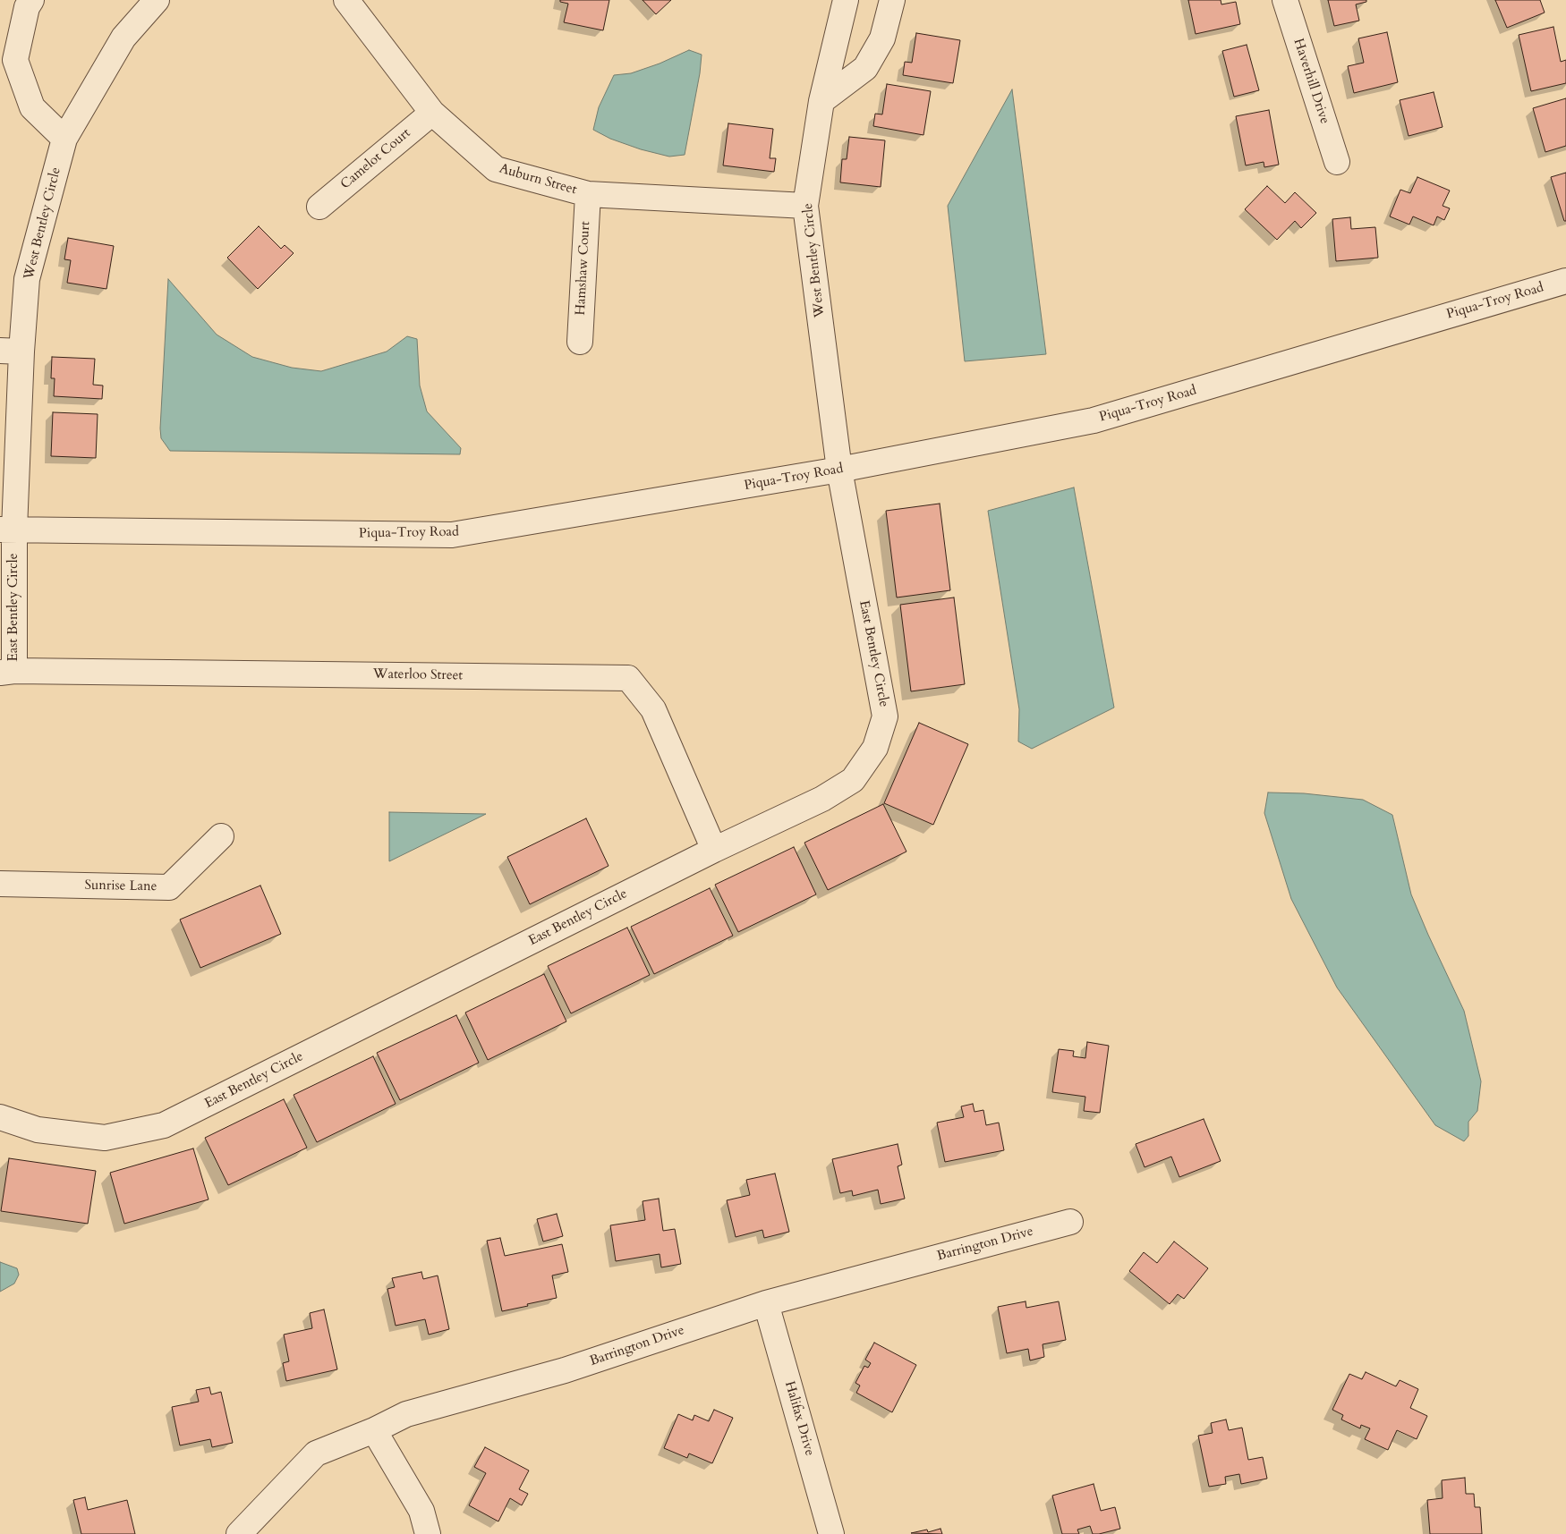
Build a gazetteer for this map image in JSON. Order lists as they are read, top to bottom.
{
  "streets": {
    "street": [
      "Haverhill Drive",
      "Camelot Court",
      "Auburn Street",
      "West Bentley Circle",
      "Hamshaw Court",
      "Piqua-Troy Road",
      "East Bentley Circle",
      "Waterloo Street",
      "Sunrise Lane",
      "Barrington Drive",
      "Halifax Drive"
    ]
  },
  "crossings": [
    ["Camelot Court", "Auburn Street"],
    ["Auburn Street", "West Bentley Circle"],
    ["Auburn Street", "Hamshaw Court"],
    ["West Bentley Circle", "Piqua-Troy Road"],
    ["West Bentley Circle", "East Bentley Circle"],
    ["Piqua-Troy Road", "East Bentley Circle"],
    ["East Bentley Circle", "Waterloo Street"],
    ["Barrington Drive", "Halifax Drive"]
  ]
}
